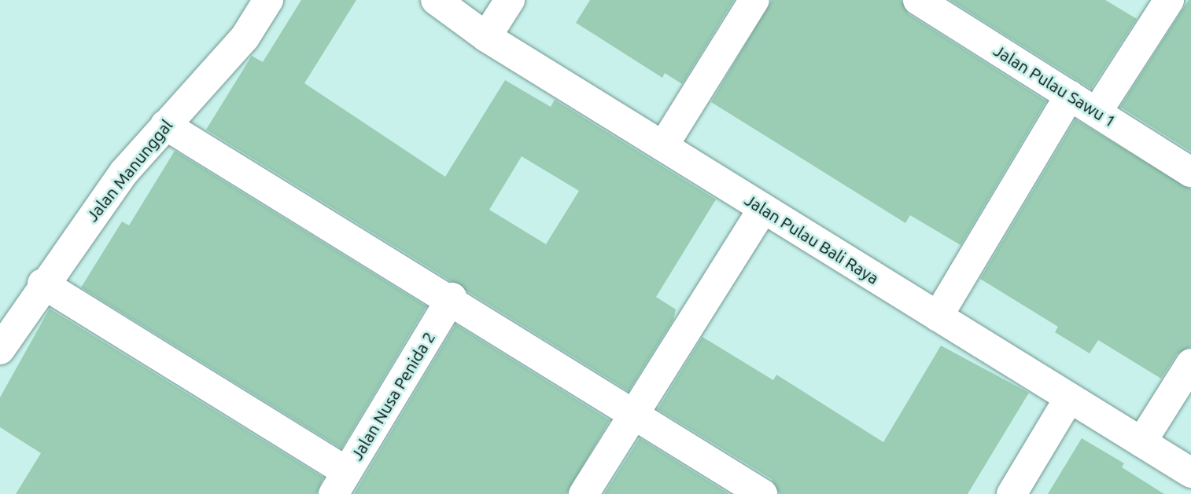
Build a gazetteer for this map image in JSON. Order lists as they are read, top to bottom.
{
  "streets": {
    "street": [
      "Jalan Pulau Sawu 1",
      "Jalan Manunggal",
      "Jalan Pulau Bali Raya",
      "Jalan Nusa Penida 2"
    ]
  }
}
